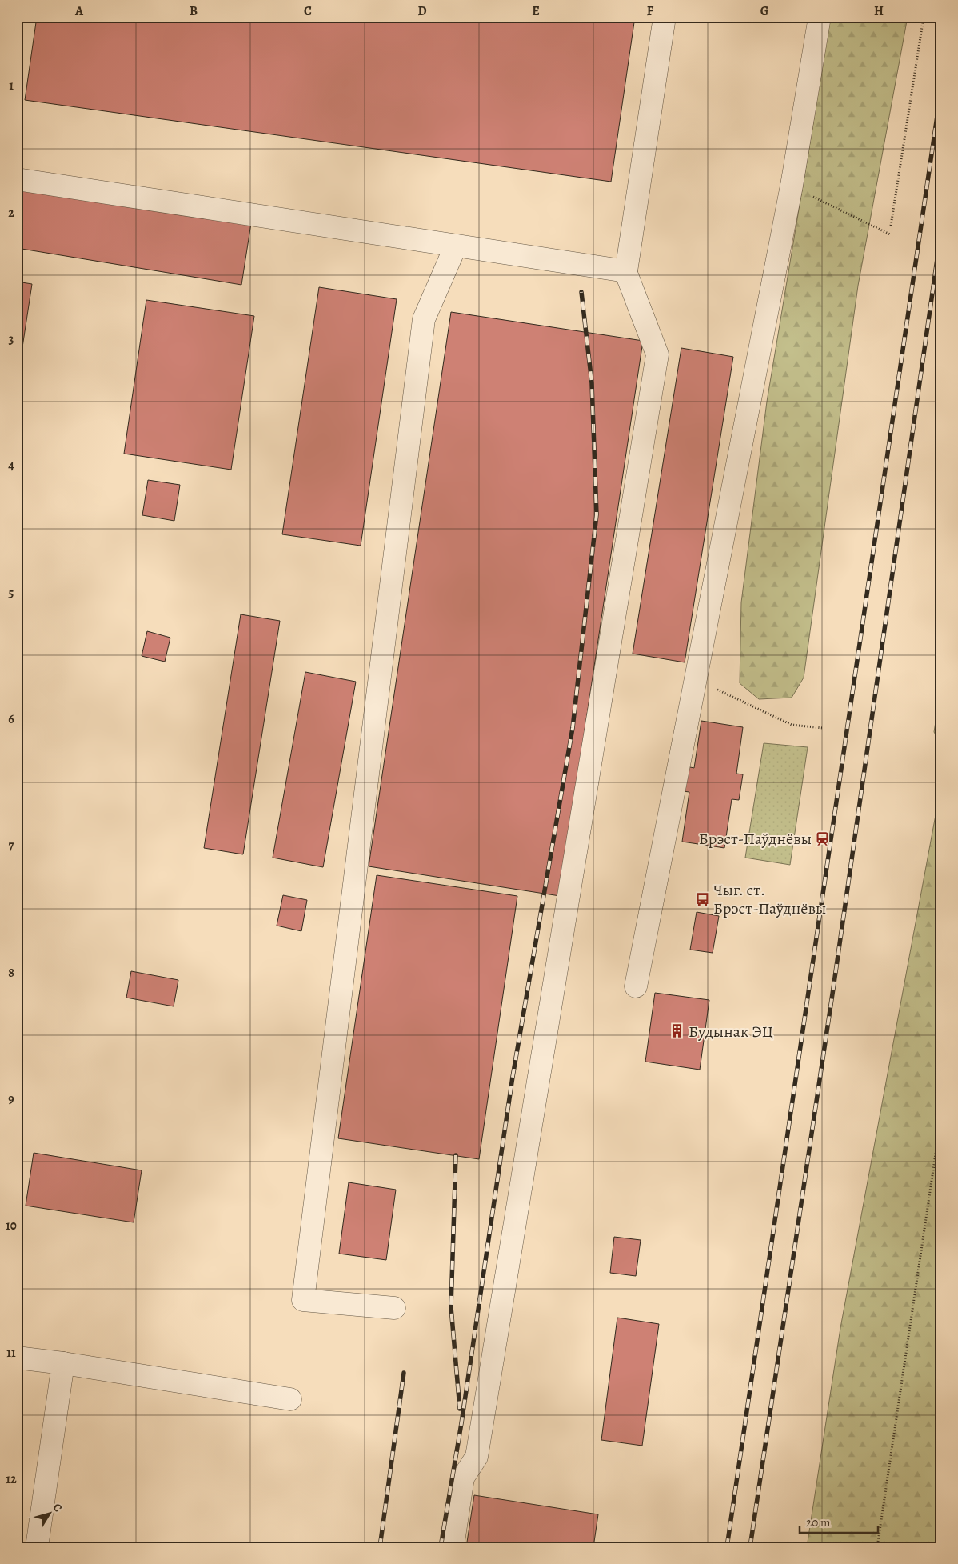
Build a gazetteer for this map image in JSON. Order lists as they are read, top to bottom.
{
  "places": {
    "station": ["Брэст-Паўднёвы"],
    "bus stop": ["Чыг. ст. Брэст-Паўднёвы"],
    "building": ["Будынак ЭЦ"]
  },
  "scale_bar": "20 m",
  "north": "top right",
  "grid": {
    "columns": [
      "A",
      "B",
      "C",
      "D",
      "E",
      "F",
      "G",
      "H"
    ],
    "rows": [
      "1",
      "2",
      "3",
      "4",
      "5",
      "6",
      "7",
      "8",
      "9",
      "10",
      "11",
      "12"
    ]
  }
}
